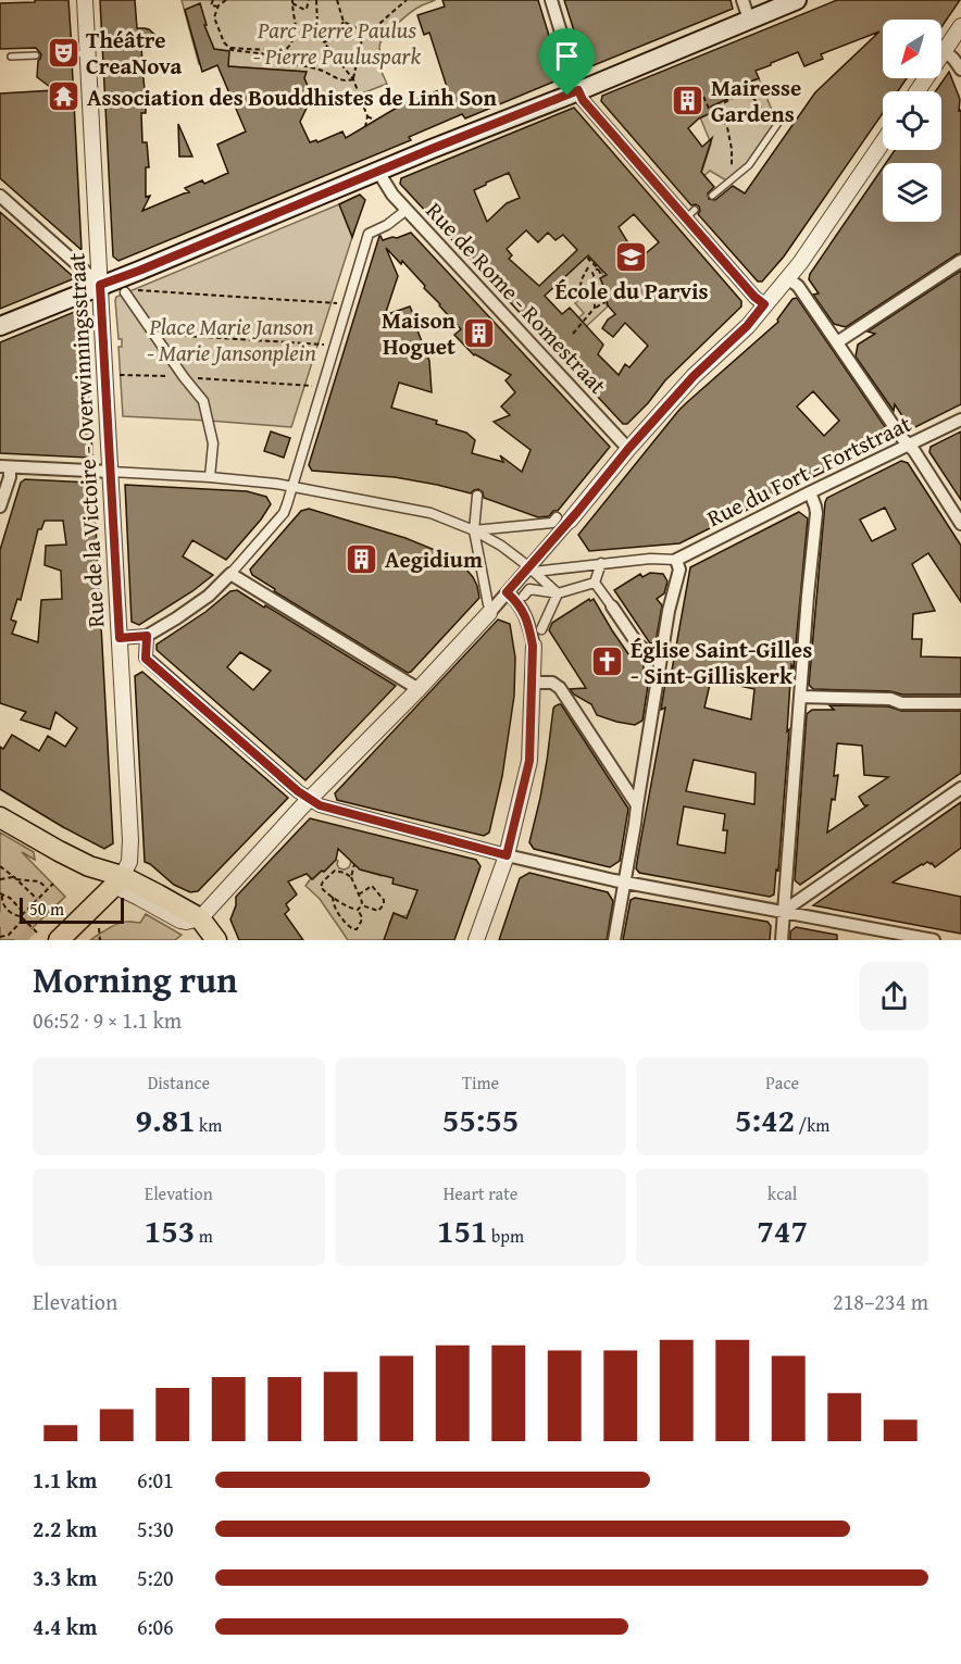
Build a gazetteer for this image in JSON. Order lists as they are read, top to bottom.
{
  "streets": {
    "street": ["Rue de Rome - Romestraat", "Rue de la Victoire - Overwinningsstraat", "Rue du Fort - Fortstraat"]
  },
  "parks": ["Parc Pierre Paulus - Pierre Pauluspark", "Place Marie Janson - Marie Jansonplein"],
  "places": {
    "theatre": ["Théâtre CreaNova"],
    "temple": ["Association des Bouddhistes de Linh Son"],
    "building": ["Mairesse Gardens", "Maison Hoguet", "Aegidium"],
    "school or university": ["École du Parvis"],
    "church": ["Église Saint-Gilles - Sint-Gilliskerk"]
  },
  "scale_bar": "50 m",
  "north": "bottom left",
  "page": {
    "scale": "50 m",
    "heading": ["Morning run", "06:52 · 9 × 1.1 km"],
    "stats": [
      ["Distance", "9.81 km"],
      ["Time", "55:55"],
      ["Pace", "5:42 /km"],
      ["Elevation", "153 m"],
      ["Heart rate", "151 bpm"],
      ["kcal", "747"]
    ],
    "chart": ["Elevation", "218–234 m"],
    "list": [
      {
        "name": "1.1 km",
        "note": "6:01"
      },
      {
        "name": "2.2 km",
        "note": "5:30"
      },
      {
        "name": "3.3 km",
        "note": "5:20"
      },
      {
        "name": "4.4 km",
        "note": "6:06"
      }
    ]
  }
}
